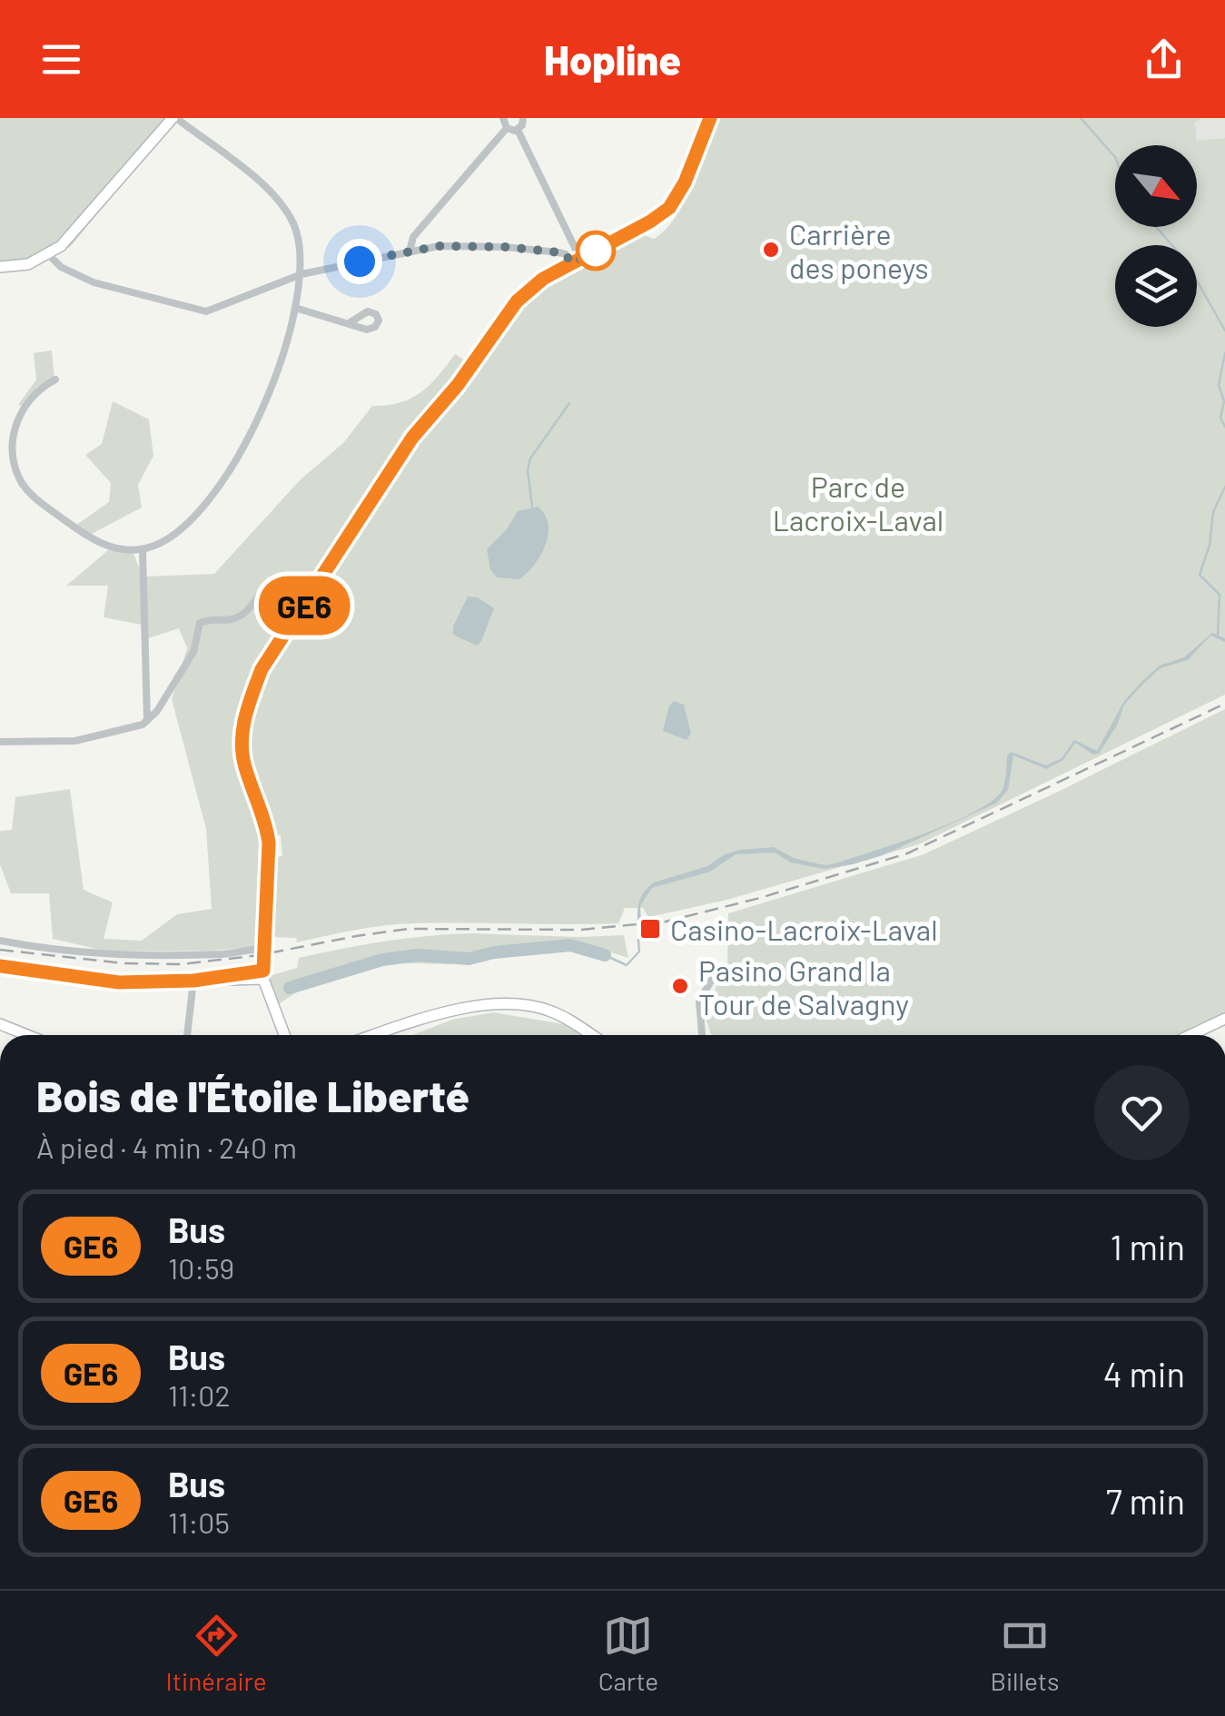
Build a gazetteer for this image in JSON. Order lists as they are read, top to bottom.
{
  "parks": ["Parc de Lacroix-Laval"],
  "places": {
    "other": ["Carrière des poneys", "Pasino Grand la Tour de Salvagny"],
    "transit": ["Casino-Lacroix-Laval"]
  },
  "lines": ["bus line GE6"],
  "north": "bottom right",
  "page": {
    "header": "Hopline",
    "on_map": "GE6",
    "heading": ["Bois de l'Étoile Liberté", "À pied · 4 min · 240 m"],
    "list": [
      {
        "mark": "GE6",
        "name": "Bus",
        "note": "10:59",
        "value": "1 min"
      },
      {
        "mark": "GE6",
        "name": "Bus",
        "note": "11:02",
        "value": "4 min"
      },
      {
        "mark": "GE6",
        "name": "Bus",
        "note": "11:05",
        "value": "7 min"
      }
    ],
    "tabs": ["Itinéraire", "Carte", "Billets"]
  }
}
